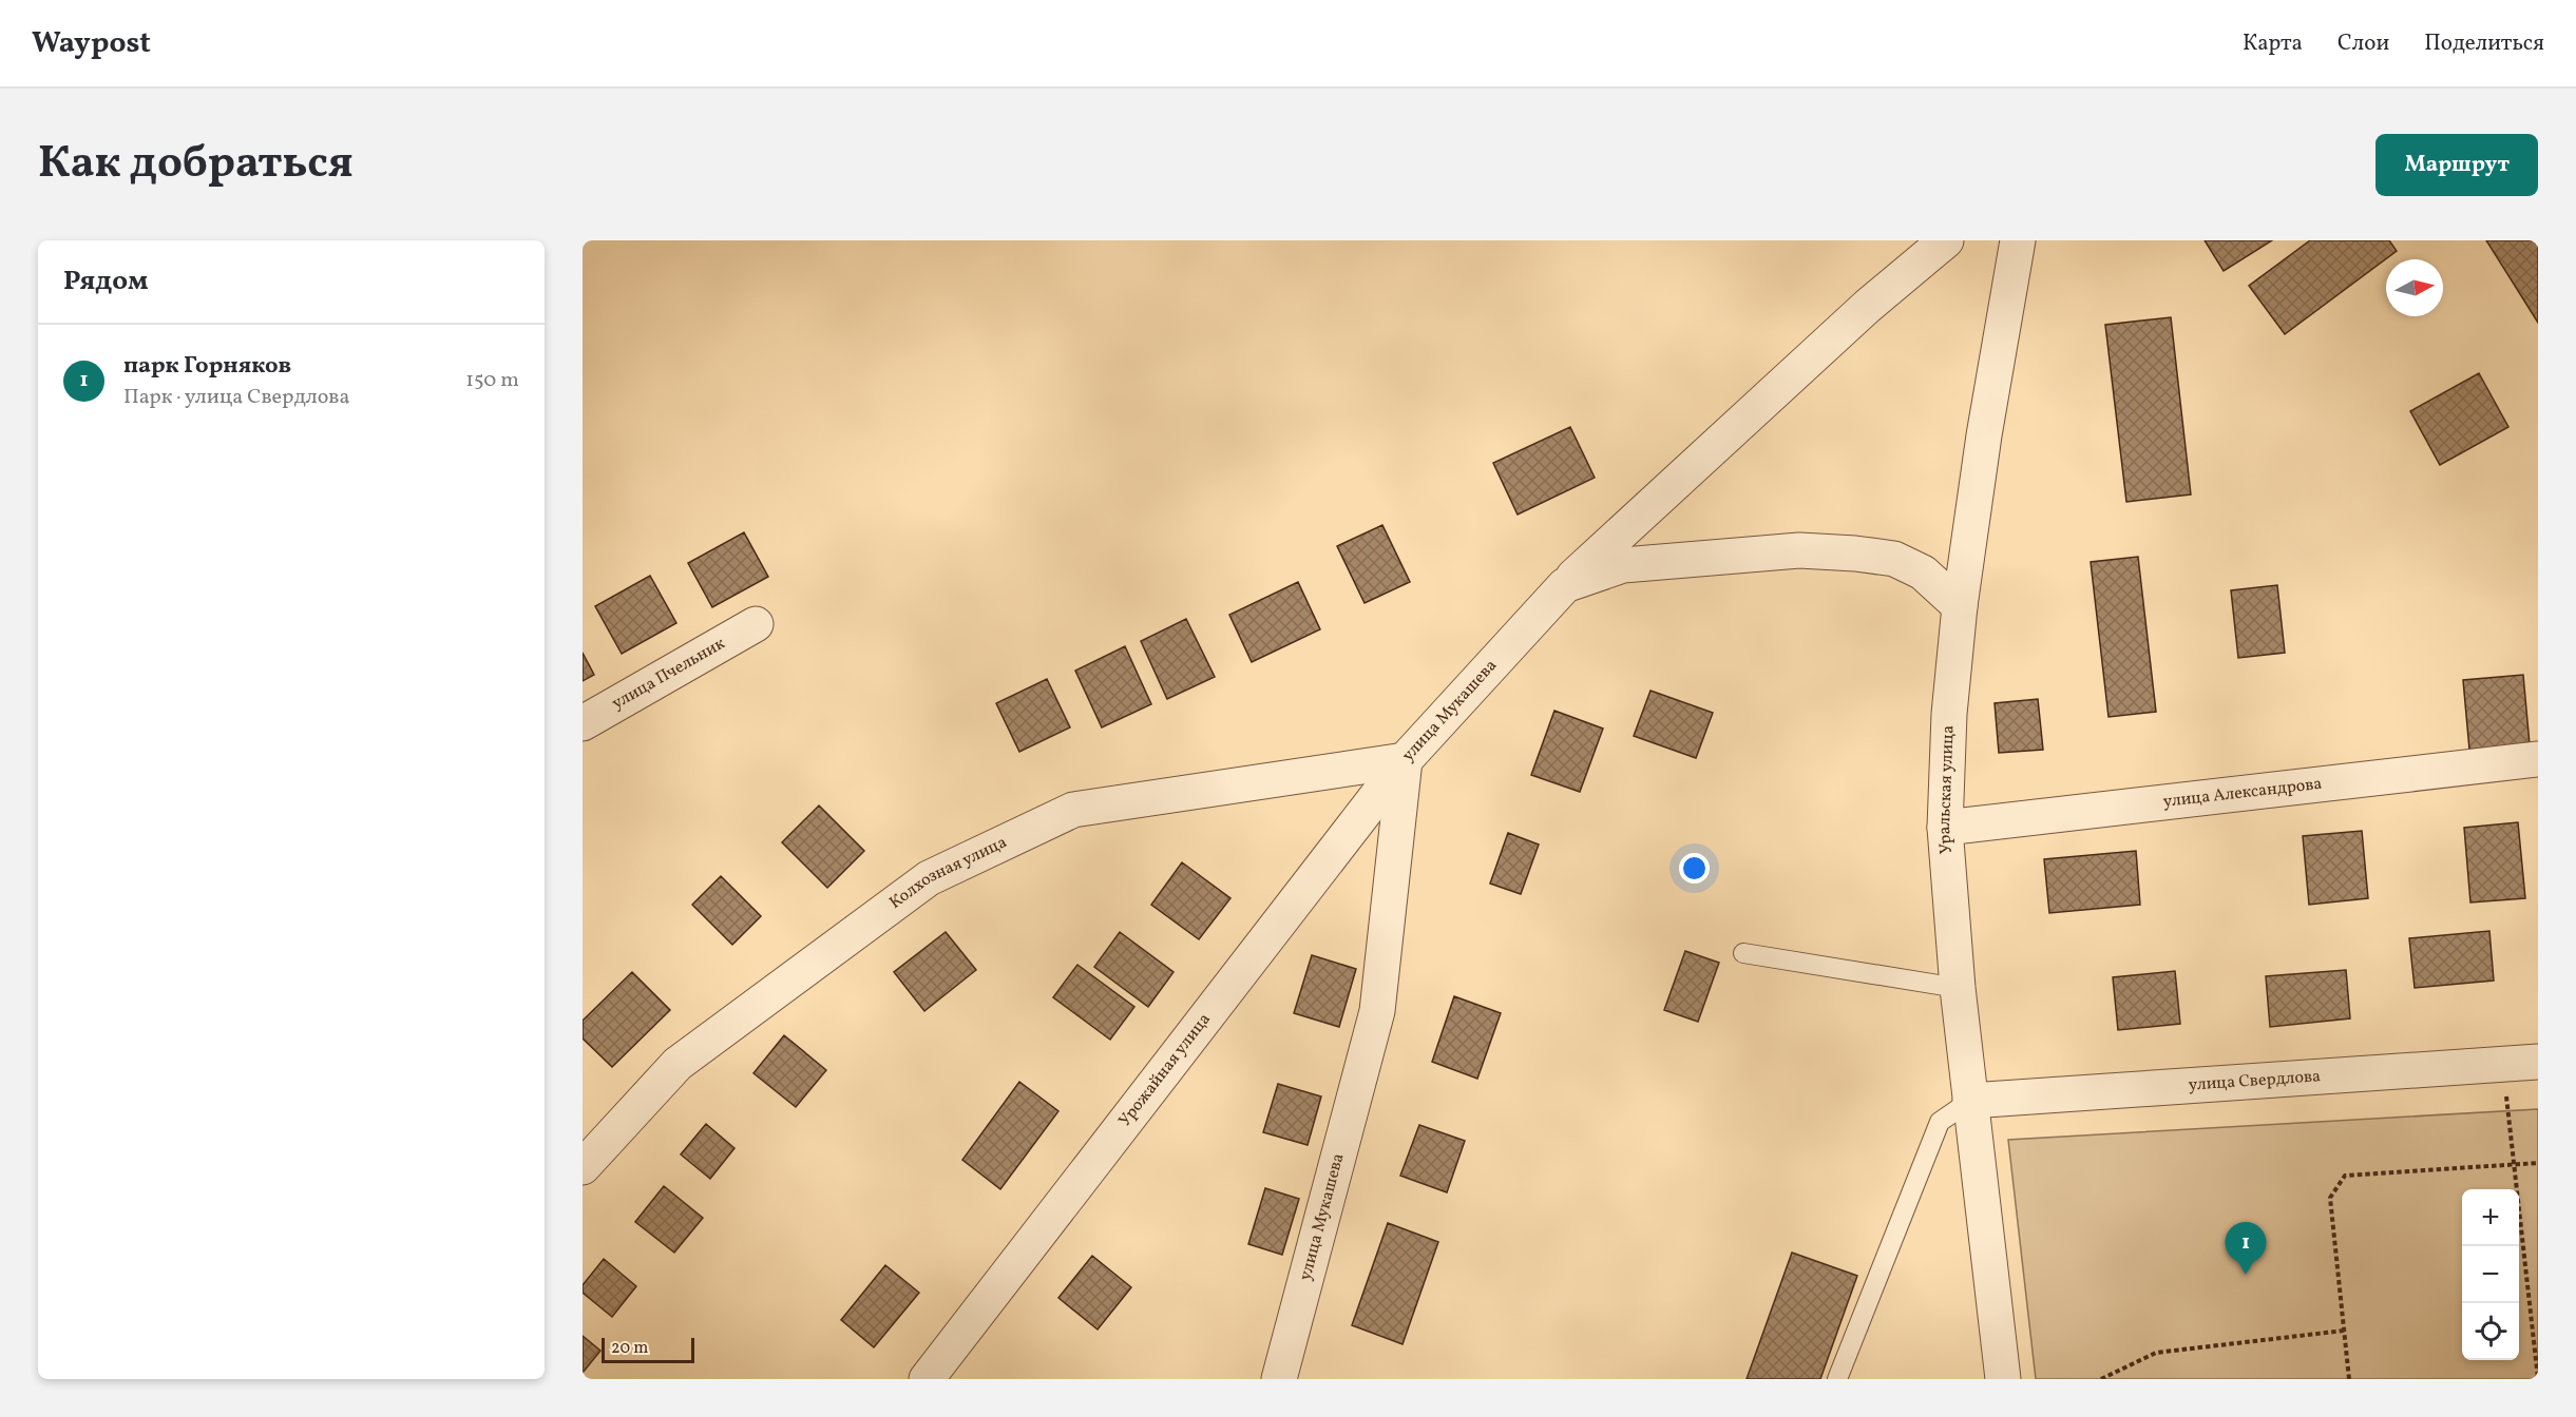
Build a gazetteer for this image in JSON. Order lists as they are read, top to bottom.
{
  "streets": {
    "street": [
      "улица Пчельник",
      "улица Мукашева",
      "Уральская улица",
      "улица Александрова",
      "Колхозная улица",
      "Урожайная улица",
      "улица Свердлова"
    ]
  },
  "crossings": [
    ["улица Мукашева", "Уральская улица"],
    ["улица Мукашева", "Колхозная улица"],
    ["улица Мукашева", "Урожайная улица"],
    ["Уральская улица", "улица Александрова"],
    ["Уральская улица", "улица Свердлова"],
    ["Колхозная улица", "Урожайная улица"]
  ],
  "scale_bar": "20 m",
  "north": "right",
  "page": {
    "header": "Waypost",
    "nav": ["Карта", "Слои", "Поделиться"],
    "title": "Как добраться",
    "buttons": "Маршрут",
    "heading": "Рядом",
    "list": [
      {
        "mark": "1",
        "name": "парк Горняков",
        "note": "Парк · улица Свердлова",
        "value": "150 m"
      }
    ],
    "map_buttons": ["+", "−"],
    "pins": "1",
    "scale": "20 m"
  }
}
